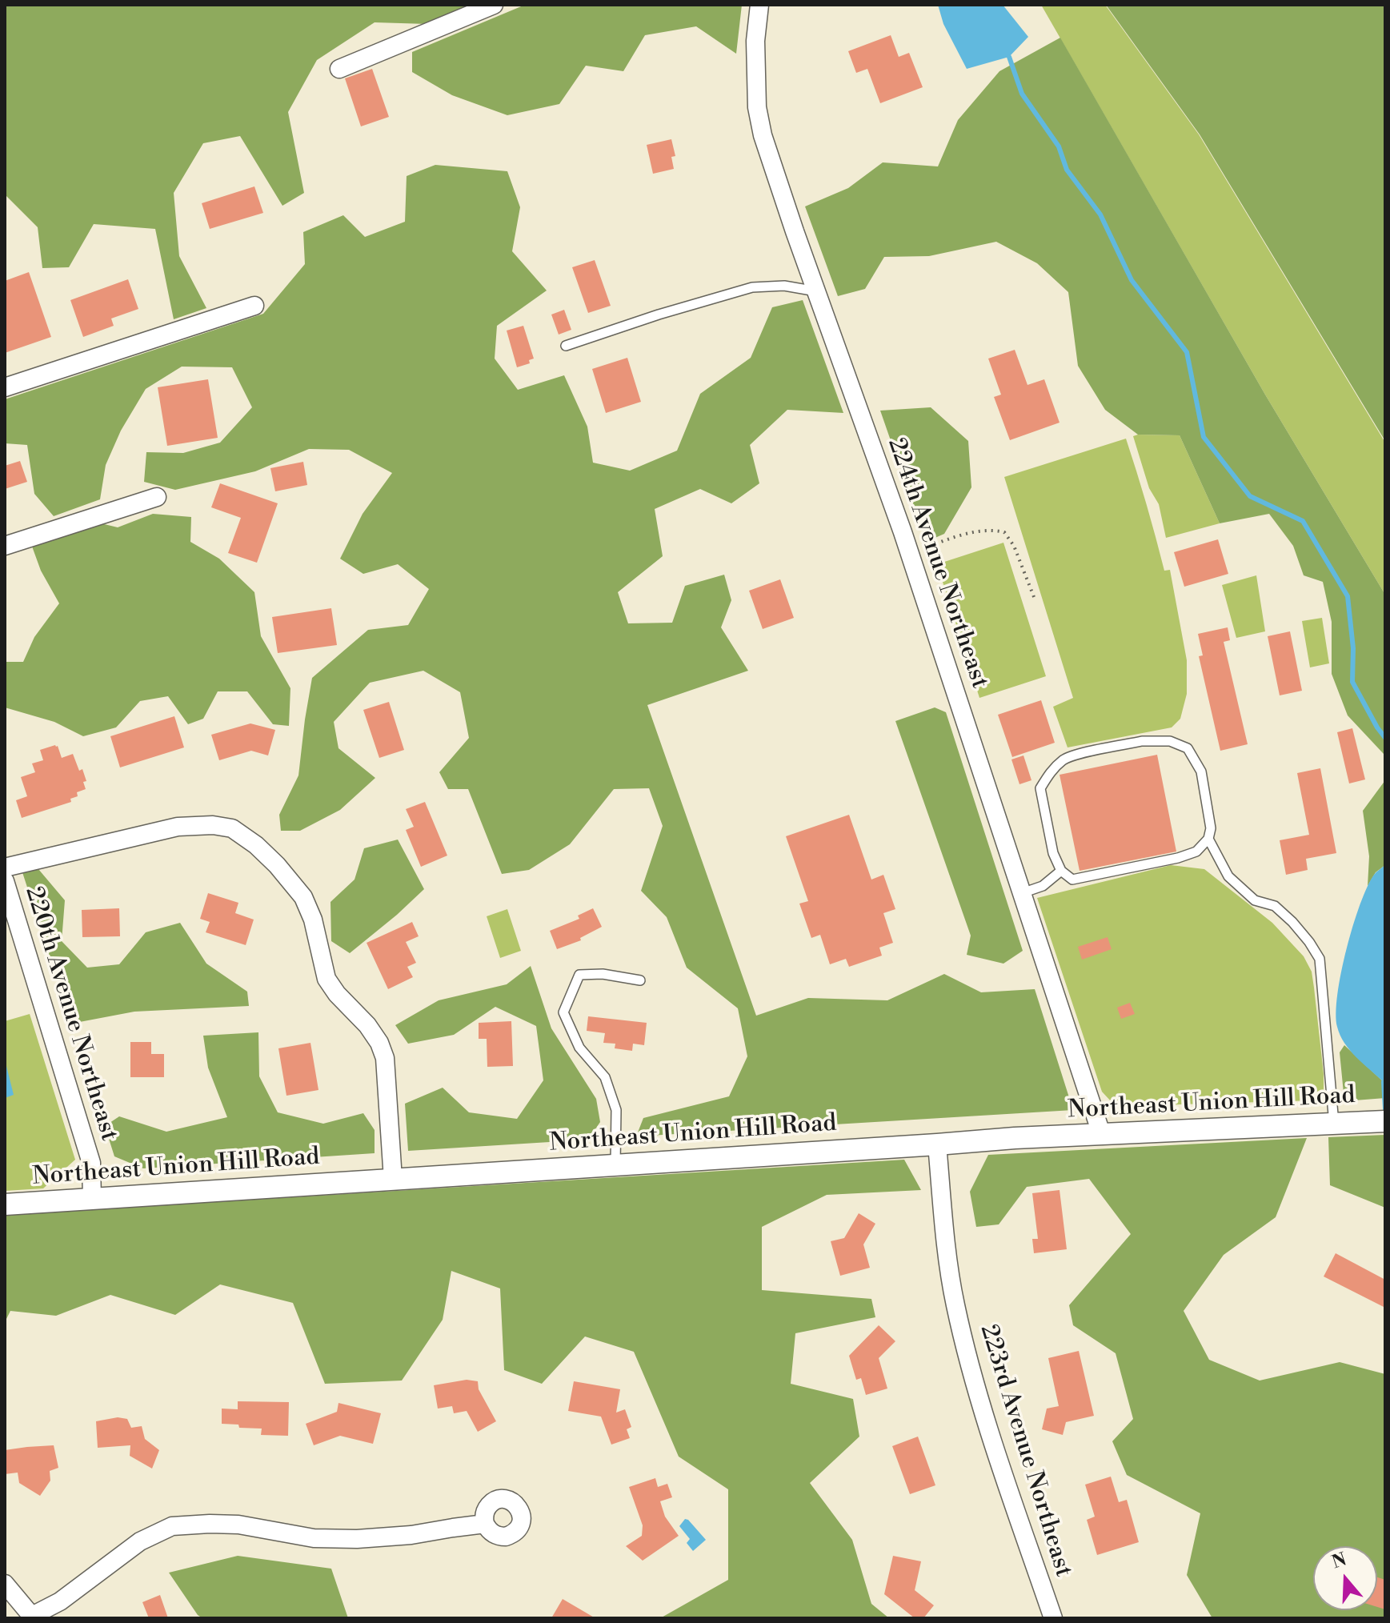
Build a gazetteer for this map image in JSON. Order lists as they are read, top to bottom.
{
  "streets": {
    "street": [
      "224th Avenue Northeast",
      "220th Avenue Northeast",
      "Northeast Union Hill Road",
      "223rd Avenue Northeast"
    ]
  },
  "crossings": [
    ["224th Avenue Northeast", "Northeast Union Hill Road"],
    ["220th Avenue Northeast", "Northeast Union Hill Road"],
    ["Northeast Union Hill Road", "223rd Avenue Northeast"]
  ],
  "north": "top"
}
